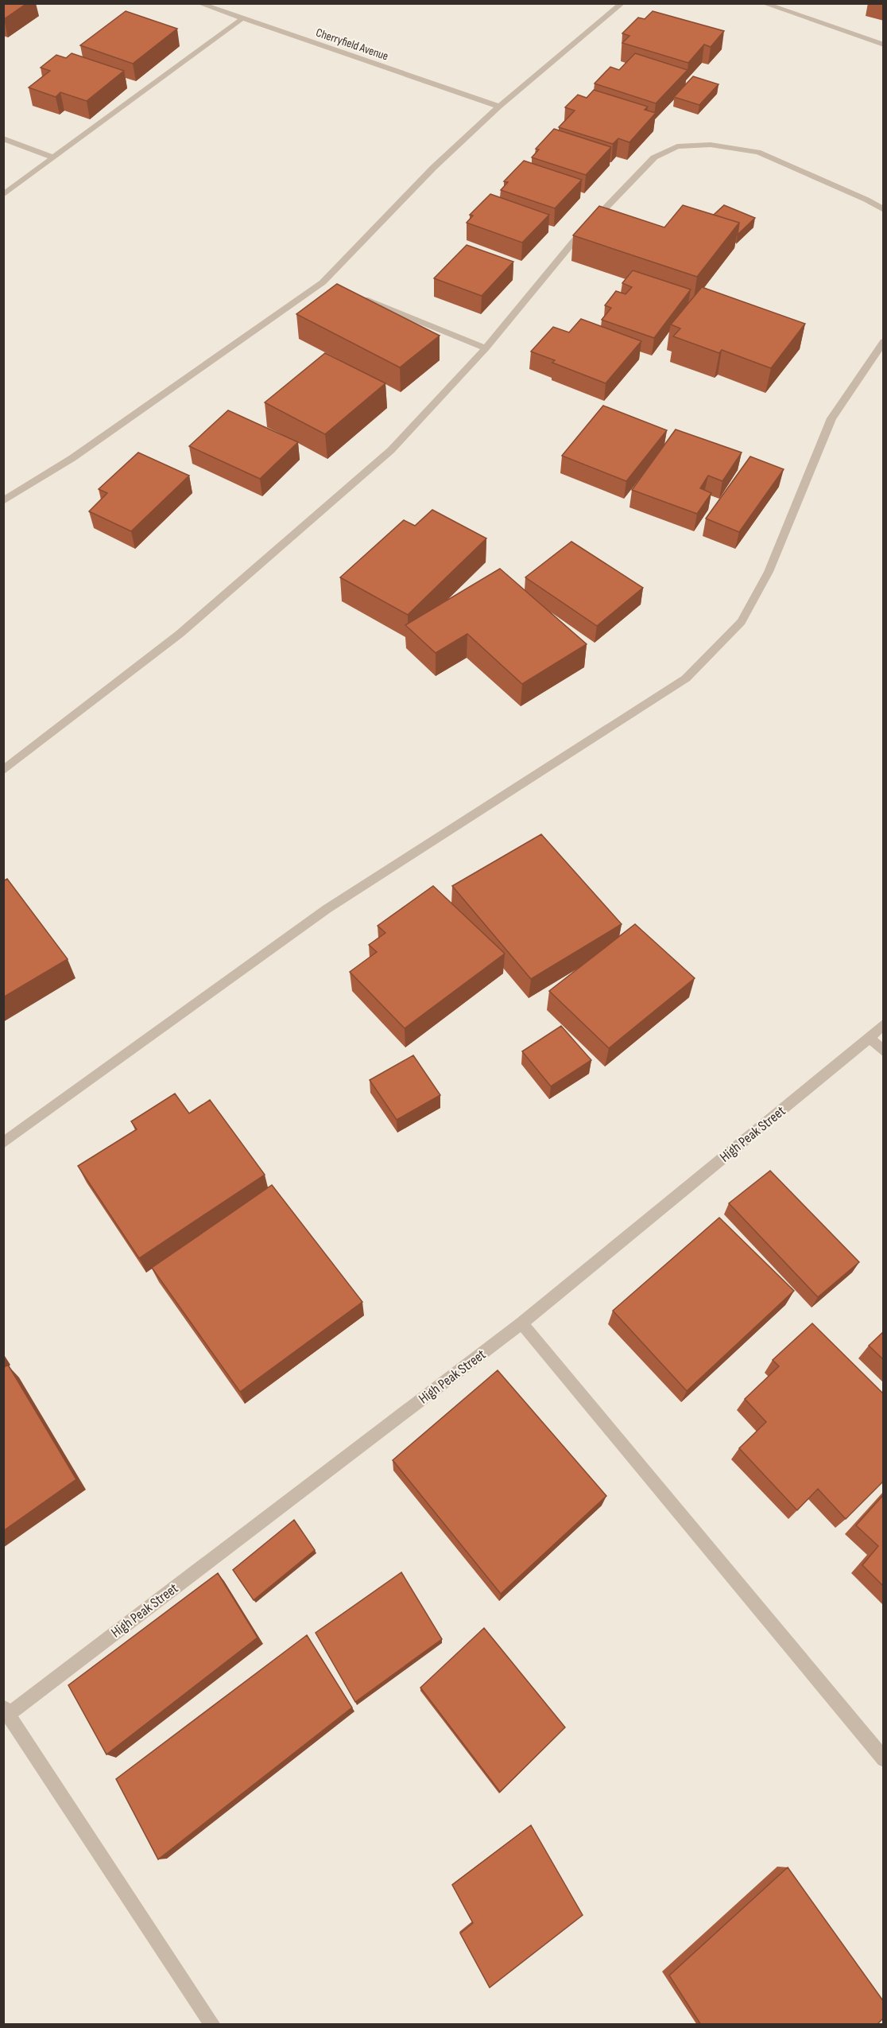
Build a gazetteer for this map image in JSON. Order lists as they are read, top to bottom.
{
  "streets": {
    "street": ["Cherryfield Avenue", "High Peak Street"]
  }
}
